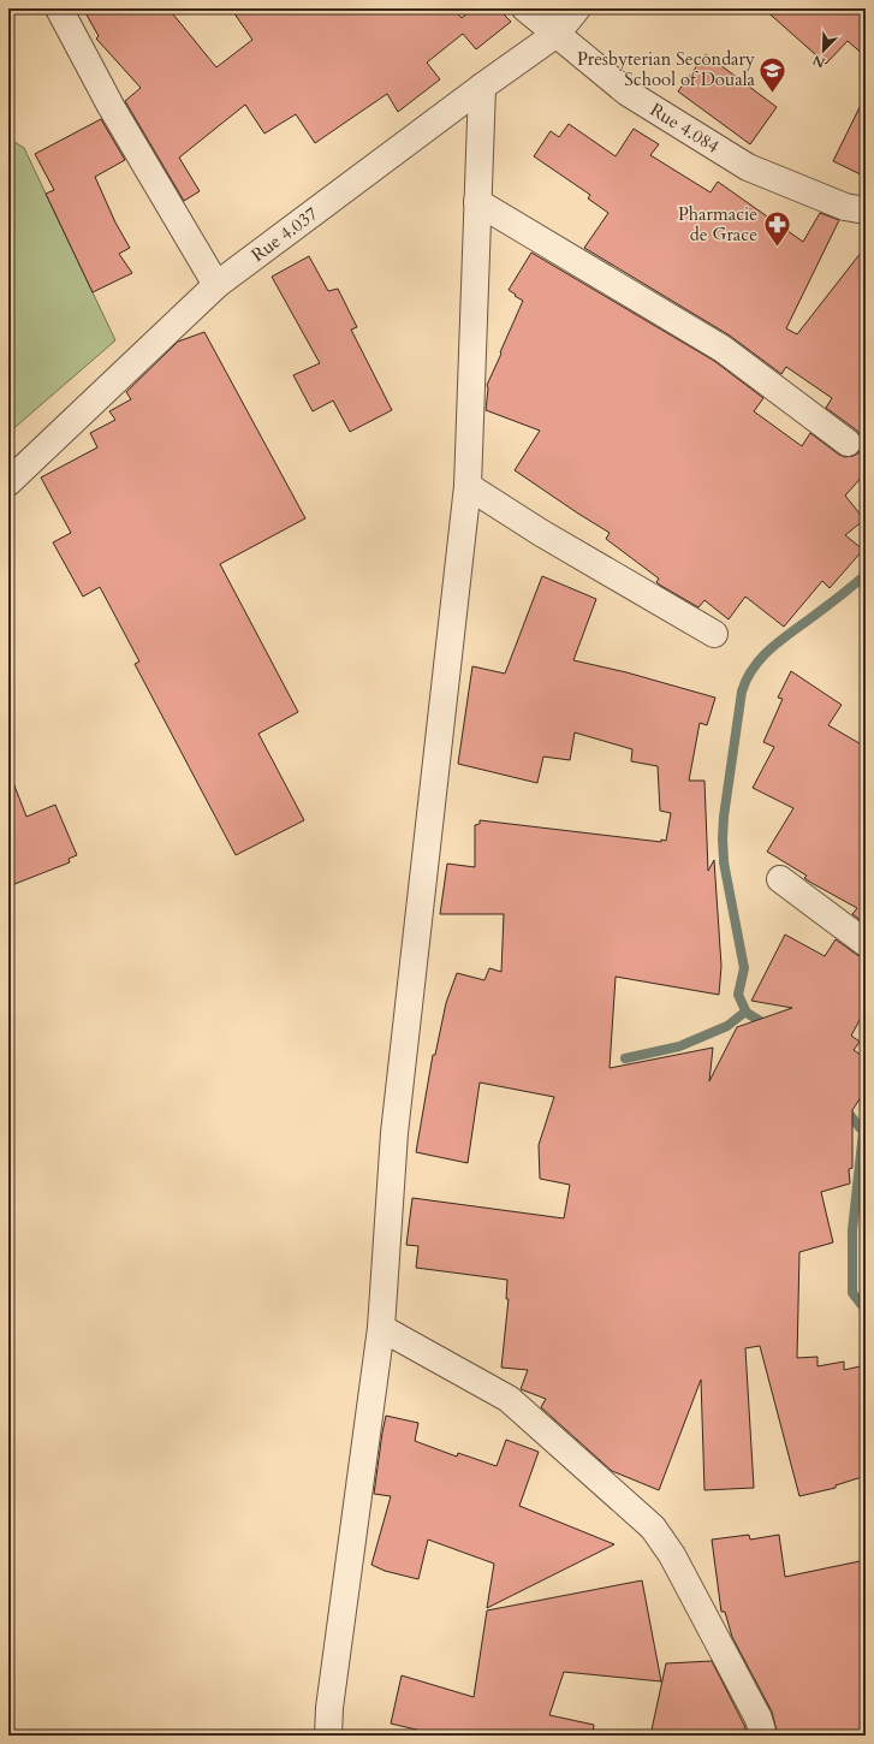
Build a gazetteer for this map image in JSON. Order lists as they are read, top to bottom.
{
  "streets": {
    "street": ["Rue 4.084", "Rue 4.037"]
  },
  "crossings": [
    ["Rue 4.084", "Rue 4.037"]
  ],
  "places": {
    "school or university": ["Presbyterian Secondary School of Douala"],
    "pharmacy": ["Pharmacie de Grace"]
  },
  "north": "bottom left"
}
